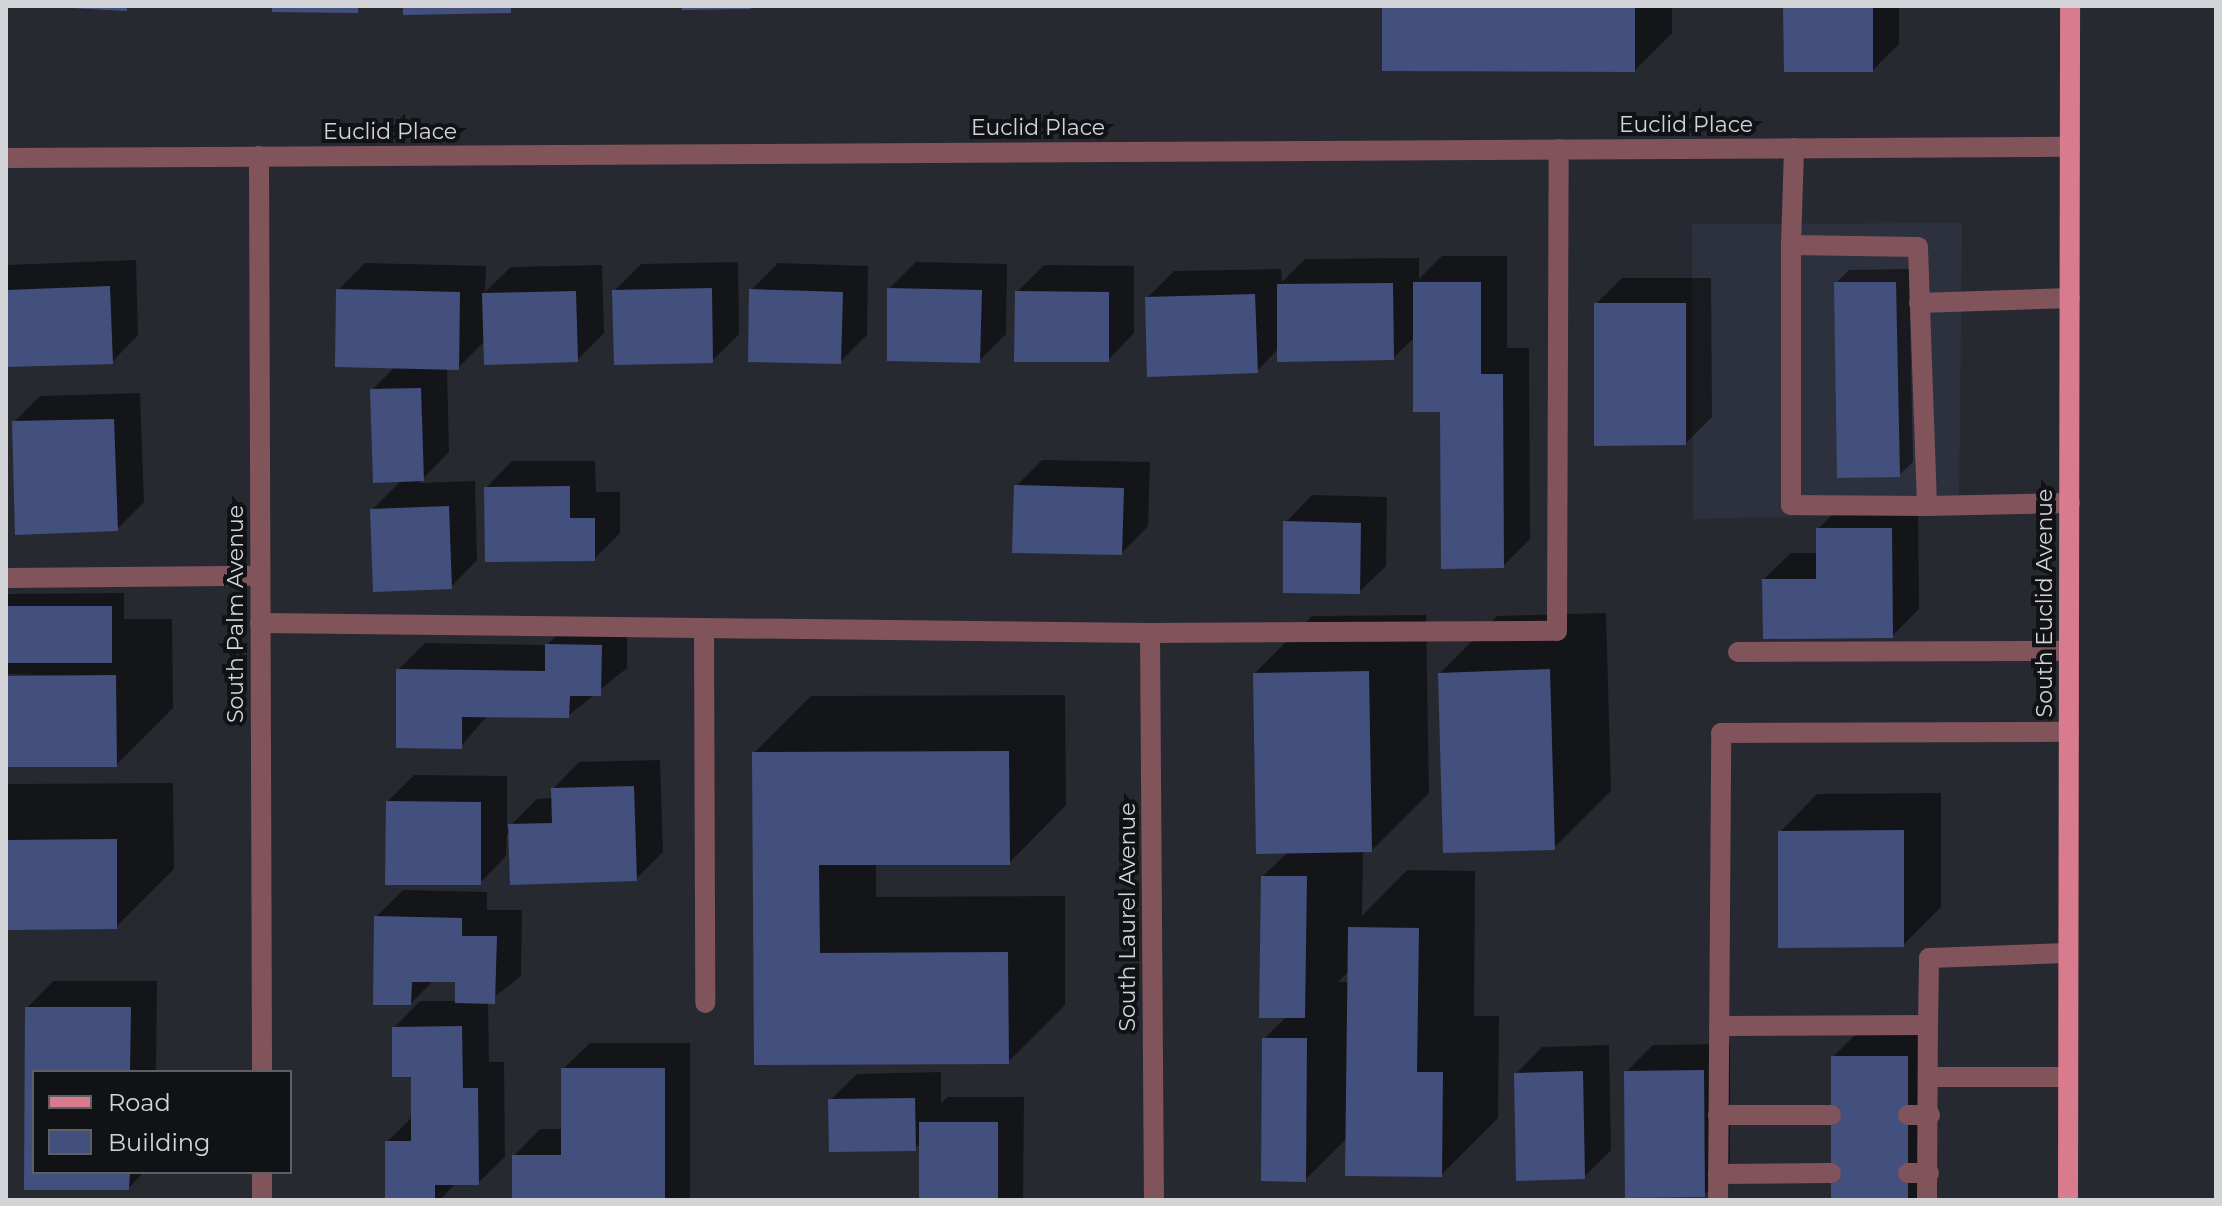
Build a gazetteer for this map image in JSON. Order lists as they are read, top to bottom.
{
  "streets": {
    "main road": ["South Euclid Avenue"],
    "street": ["Euclid Place", "South Palm Avenue", "South Laurel Avenue"]
  },
  "crossings": [
    ["Euclid Place", "South Euclid Avenue"],
    ["Euclid Place", "South Palm Avenue"]
  ],
  "legend": ["Road", "Building"]
}
